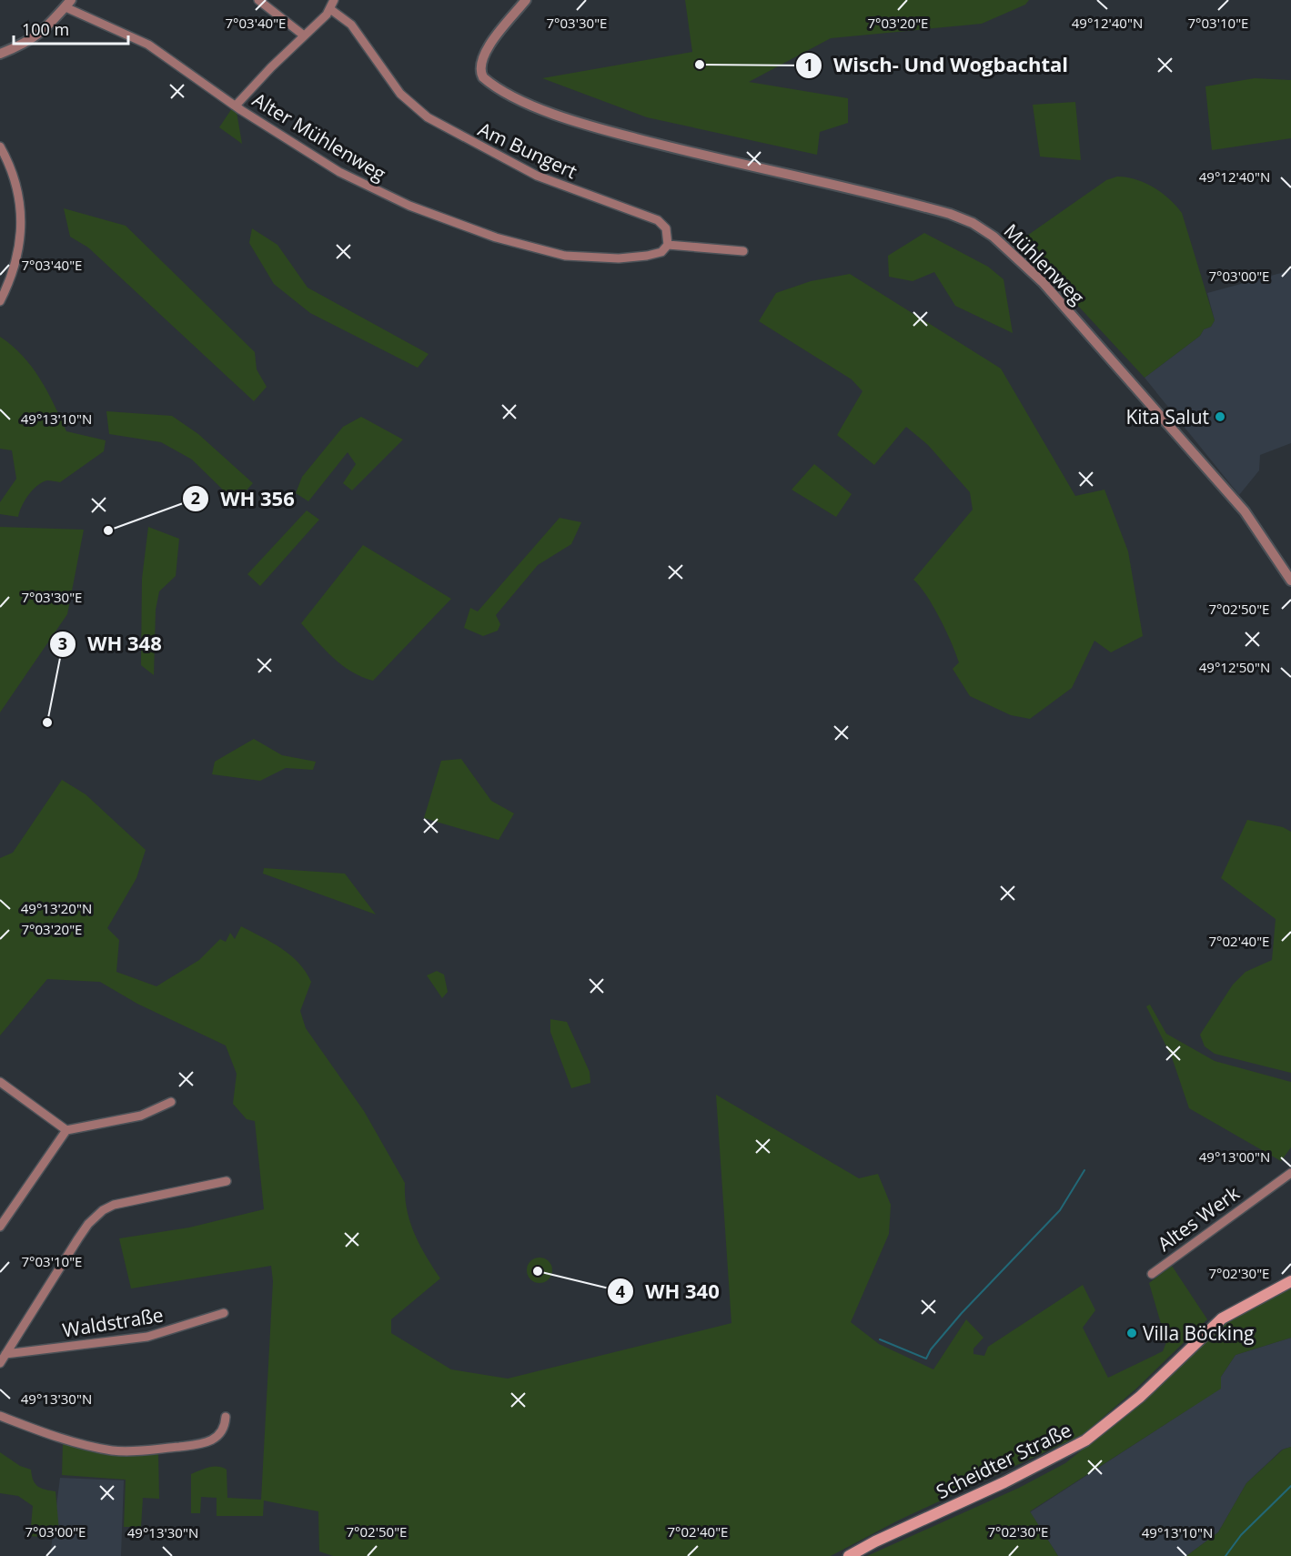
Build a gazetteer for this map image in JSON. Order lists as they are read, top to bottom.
{
  "streets": {
    "main road": ["Scheidter Straße"],
    "street": [
      "Alter Mühlenweg",
      "Am Bungert",
      "Mühlenweg",
      "Altes Werk",
      "Waldstraße"
    ]
  },
  "crossings": [
    ["Alter Mühlenweg", "Am Bungert"]
  ],
  "places": [
    "Wisch- Und Wogbachtal",
    "Kita Salut",
    "WH 356",
    "WH 348",
    "WH 340",
    "Villa Böcking"
  ],
  "scale_bar": "100 m",
  "coordinates": [
    "49°12'40\"N",
    "7°03'30\"E",
    "7°03'40\"E",
    "7°03'20\"E",
    "7°03'10\"E",
    "7°03'00\"E",
    "49°13'10\"N",
    "7°02'50\"E",
    "49°12'50\"N",
    "49°13'20\"N",
    "7°02'40\"E",
    "49°13'00\"N",
    "7°02'30\"E",
    "49°13'30\"N"
  ]
}
